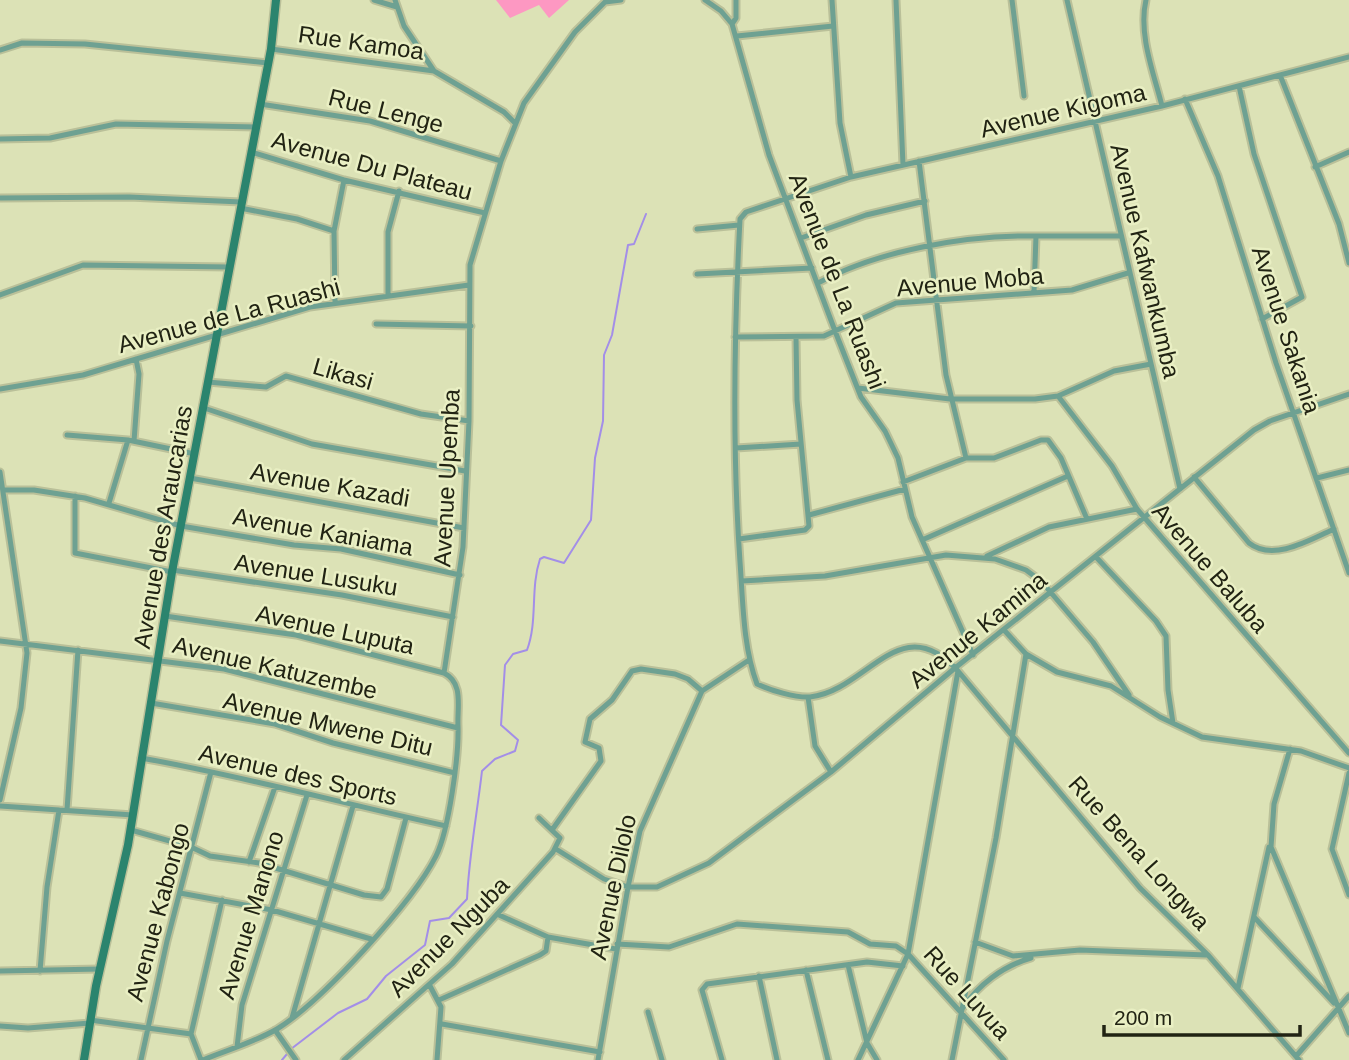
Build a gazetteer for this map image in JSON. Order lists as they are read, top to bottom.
{
  "streets": {
    "street": [
      "Rue Kamoa",
      "Rue Lenge",
      "Avenue Kigoma",
      "Avenue Du Plateau",
      "Avenue Kafwankumba",
      "Avenue de La Ruashi",
      "Avenue Moba",
      "Avenue Sakania",
      "Likasi",
      "Avenue Upemba",
      "Avenue Kazadi",
      "Avenue des Araucarias",
      "Avenue Kaniama",
      "Avenue Baluba",
      "Avenue Lusuku",
      "Avenue Luputa",
      "Avenue Kamina",
      "Avenue Katuzembe",
      "Avenue Mwene Ditu",
      "Avenue des Sports",
      "Rue Bena Longwa",
      "Avenue Dilolo",
      "Avenue Kabongo",
      "Avenue Manono",
      "Avenue Nguba",
      "Rue Luvua"
    ]
  },
  "crossings": [
    ["Rue Kamoa", "Avenue des Araucarias"],
    ["Rue Lenge", "Avenue des Araucarias"],
    ["Avenue Kigoma", "Avenue Kafwankumba"],
    ["Avenue Kigoma", "Avenue de La Ruashi"],
    ["Avenue Kigoma", "Avenue Sakania"],
    ["Avenue Du Plateau", "Avenue des Araucarias"],
    ["Avenue Kafwankumba", "Avenue Moba"],
    ["Avenue Kafwankumba", "Avenue Kamina"],
    ["Avenue de La Ruashi", "Avenue Moba"],
    ["Avenue de La Ruashi", "Avenue Upemba"],
    ["Avenue de La Ruashi", "Avenue des Araucarias"],
    ["Avenue de La Ruashi", "Avenue Kamina"],
    ["Avenue Sakania", "Avenue Kamina"],
    ["Likasi", "Avenue Upemba"],
    ["Likasi", "Avenue des Araucarias"],
    ["Avenue Upemba", "Avenue Kazadi"],
    ["Avenue Upemba", "Avenue Kaniama"],
    ["Avenue Upemba", "Avenue Lusuku"],
    ["Avenue Upemba", "Avenue Luputa"],
    ["Avenue Kazadi", "Avenue des Araucarias"],
    ["Avenue des Araucarias", "Avenue Kaniama"],
    ["Avenue des Araucarias", "Avenue Lusuku"],
    ["Avenue des Araucarias", "Avenue Luputa"],
    ["Avenue des Araucarias", "Avenue Katuzembe"],
    ["Avenue des Araucarias", "Avenue Mwene Ditu"],
    ["Avenue des Araucarias", "Avenue des Sports"],
    ["Avenue Kaniama", "Avenue Lusuku"],
    ["Avenue Baluba", "Avenue Kamina"],
    ["Avenue Luputa", "Avenue Katuzembe"],
    ["Avenue Kamina", "Rue Bena Longwa"],
    ["Avenue Kamina", "Avenue Dilolo"],
    ["Avenue des Sports", "Avenue Kabongo"],
    ["Avenue des Sports", "Avenue Manono"],
    ["Avenue Dilolo", "Rue Luvua"],
    ["Avenue Nguba", "Rue Luvua"]
  ],
  "scale_bar": "200 m"
}
